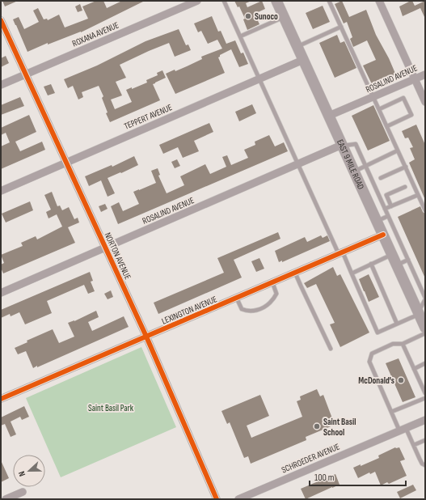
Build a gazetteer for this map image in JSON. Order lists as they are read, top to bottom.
{
  "streets": {
    "main road": ["EAST 9 MILE ROAD"],
    "street": [
      "ROXANA AVENUE",
      "ROSALIND AVENUE",
      "TEPPERT AVENUE",
      "NORTON AVENUE",
      "LEXINGTON AVENUE",
      "SCHROEDER AVENUE"
    ]
  },
  "crossings": [
    ["ROXANA AVENUE", "NORTON AVENUE"],
    ["ROSALIND AVENUE", "EAST 9 MILE ROAD"],
    ["ROSALIND AVENUE", "NORTON AVENUE"],
    ["TEPPERT AVENUE", "EAST 9 MILE ROAD"],
    ["TEPPERT AVENUE", "NORTON AVENUE"],
    ["EAST 9 MILE ROAD", "LEXINGTON AVENUE"],
    ["NORTON AVENUE", "LEXINGTON AVENUE"]
  ],
  "parks": ["Saint Basil Park"],
  "places": ["Sunoco", "McDonald's", "Saint Basil School"],
  "scale_bar": "100 m",
  "north": "left"
}
